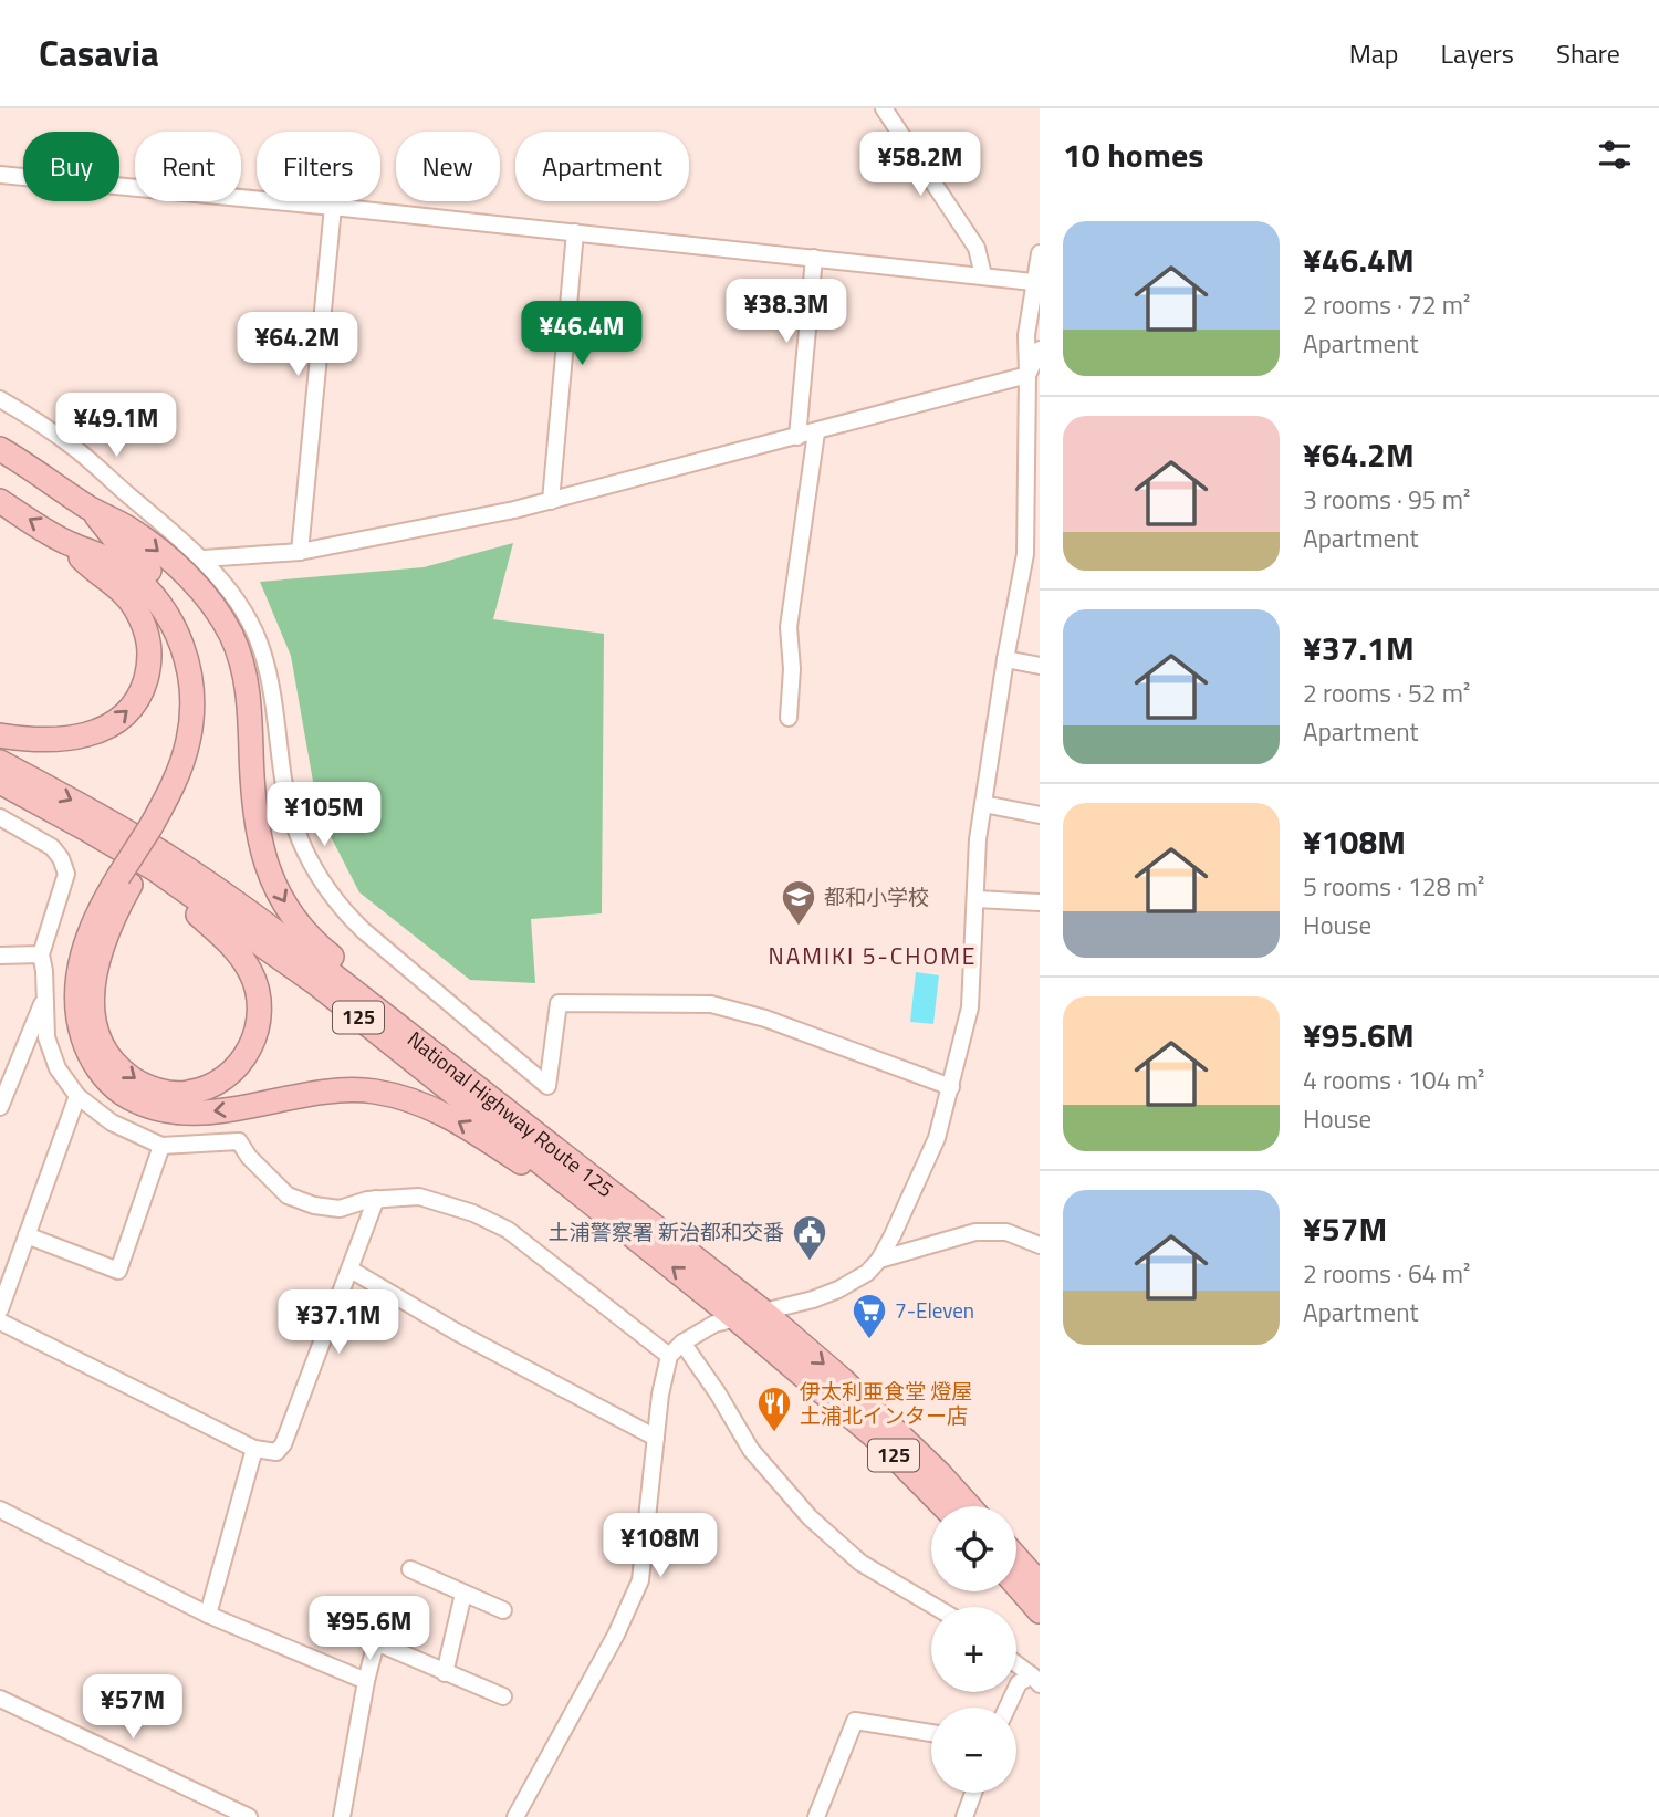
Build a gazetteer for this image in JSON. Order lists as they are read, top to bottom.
{
  "streets": {
    "highway": ["125", "National Highway Route 125"]
  },
  "districts": ["NAMIKI 5-CHOME"],
  "places": {
    "school or university": ["都和小学校"],
    "public building": ["土浦警察署 新治都和交番"],
    "supermarket": ["7-Eleven"],
    "restaurant": ["伊太利亜食堂 燈屋 土浦北インター店"]
  },
  "page": {
    "header": "Casavia",
    "nav": ["Map", "Layers", "Share"],
    "heading": "10 homes",
    "price": [
      "¥58.2M",
      "¥38.3M",
      "¥46.4M",
      "¥64.2M",
      "¥49.1M",
      "¥105M",
      "¥37.1M",
      "¥108M",
      "¥95.6M",
      "¥57M"
    ],
    "chip": [
      "Buy",
      "Rent",
      "Filters",
      "New",
      "Apartment"
    ],
    "list": [
      {
        "name": "¥46.4M",
        "note": "2 rooms · 72 m² · Apartment"
      },
      {
        "name": "¥64.2M",
        "note": "3 rooms · 95 m² · Apartment"
      },
      {
        "name": "¥37.1M",
        "note": "2 rooms · 52 m² · Apartment"
      },
      {
        "name": "¥108M",
        "note": "5 rooms · 128 m² · House"
      },
      {
        "name": "¥95.6M",
        "note": "4 rooms · 104 m² · House"
      },
      {
        "name": "¥57M",
        "note": "2 rooms · 64 m² · Apartment"
      }
    ],
    "map_buttons": ["+", "−"]
  }
}
